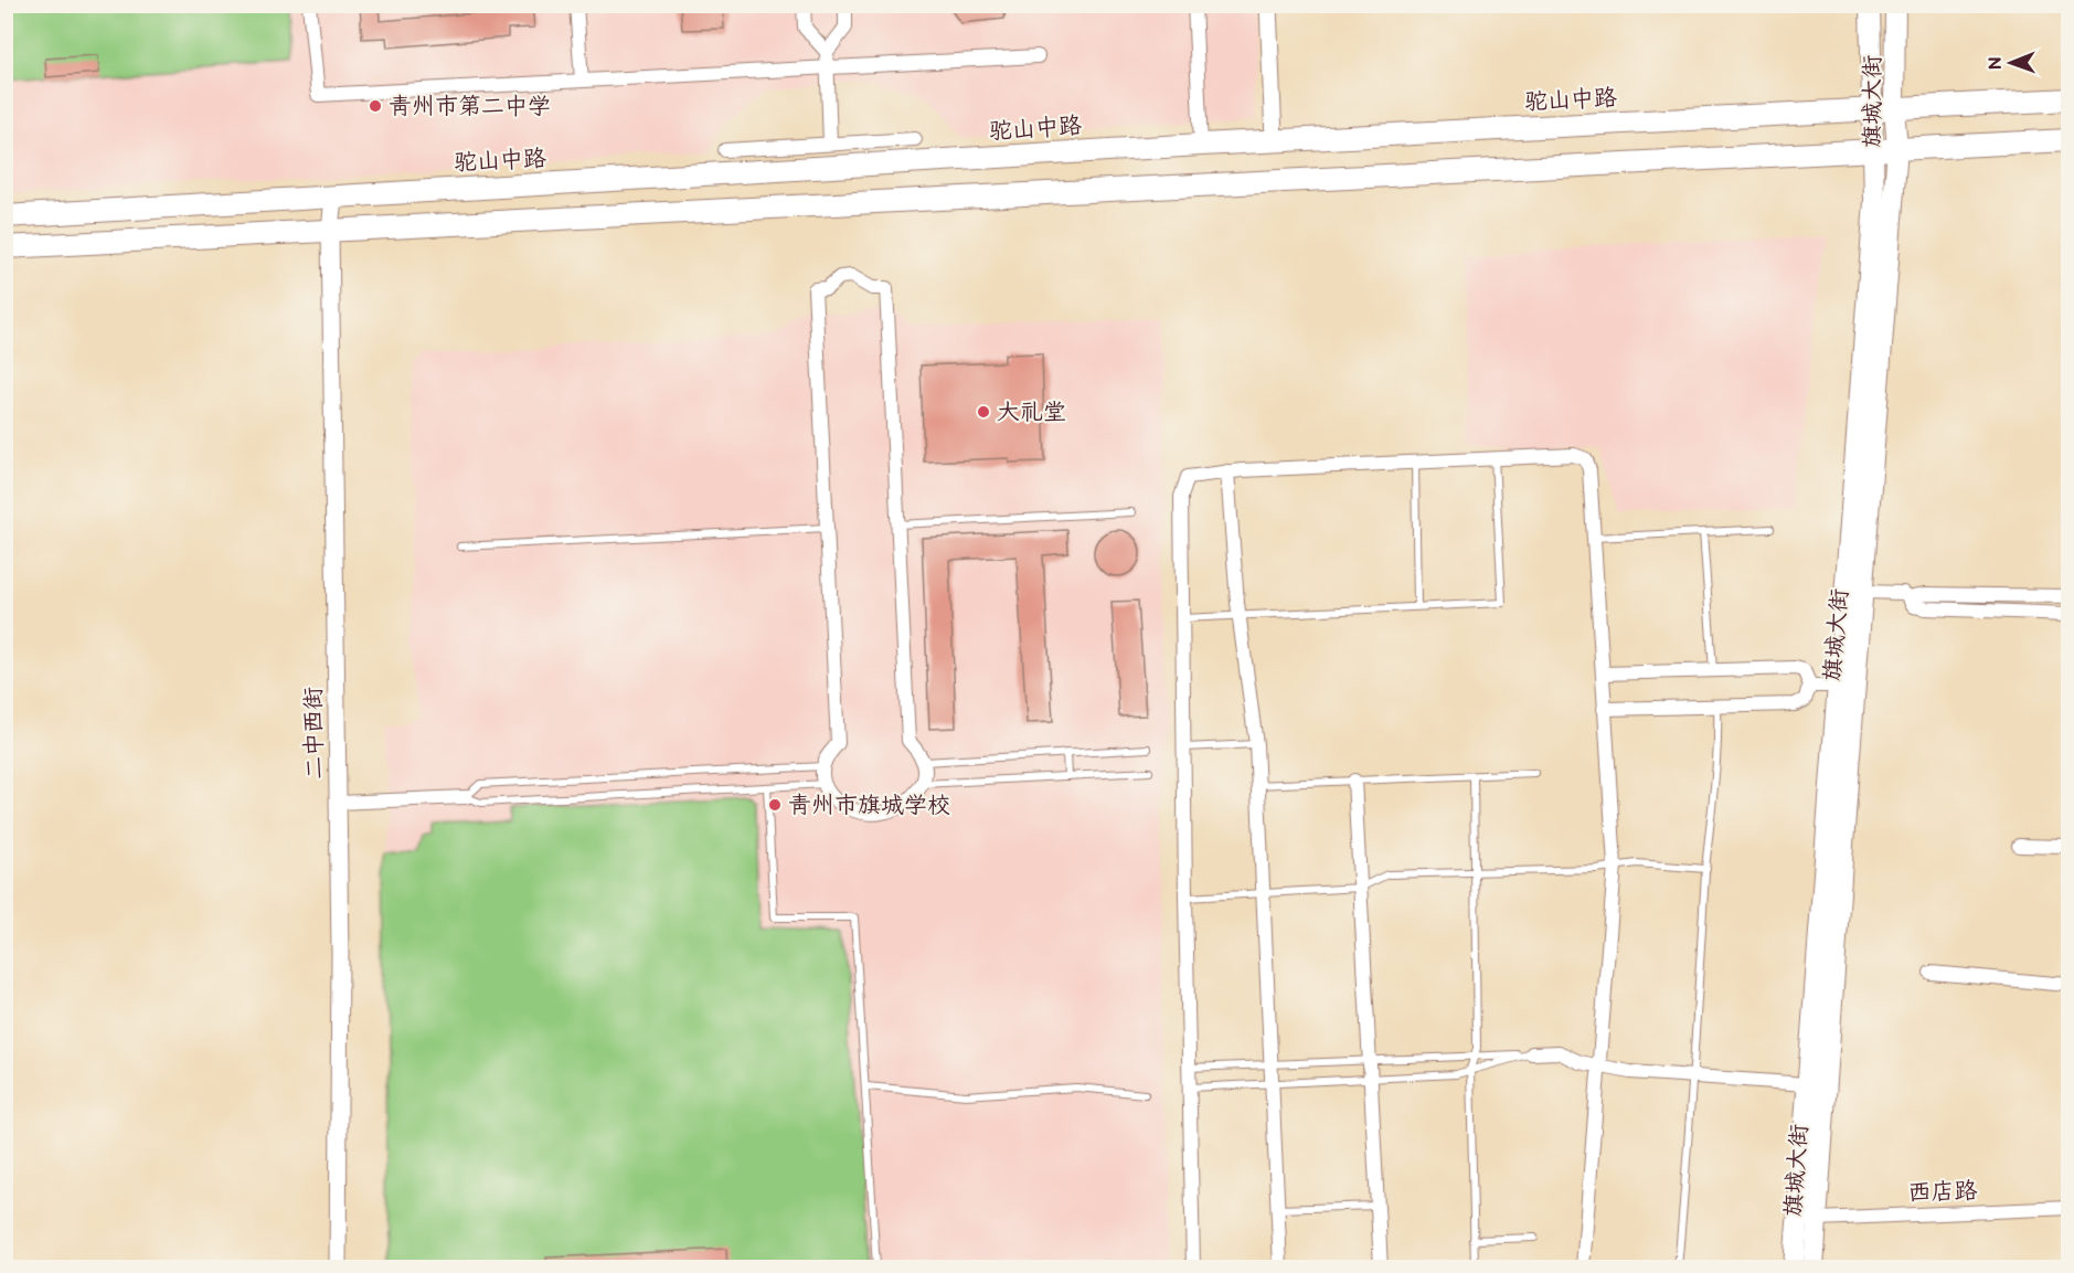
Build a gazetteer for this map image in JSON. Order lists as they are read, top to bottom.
{
  "streets": {
    "main road": ["驼山中路", "旗城大街"],
    "street": ["二中西街", "西店路"]
  },
  "crossings": [
    ["驼山中路", "旗城大街"],
    ["驼山中路", "二中西街"],
    ["旗城大街", "西店路"]
  ],
  "places": ["青州市第二中学", "大礼堂", "青州市旗城学校"],
  "north": "left"
}
